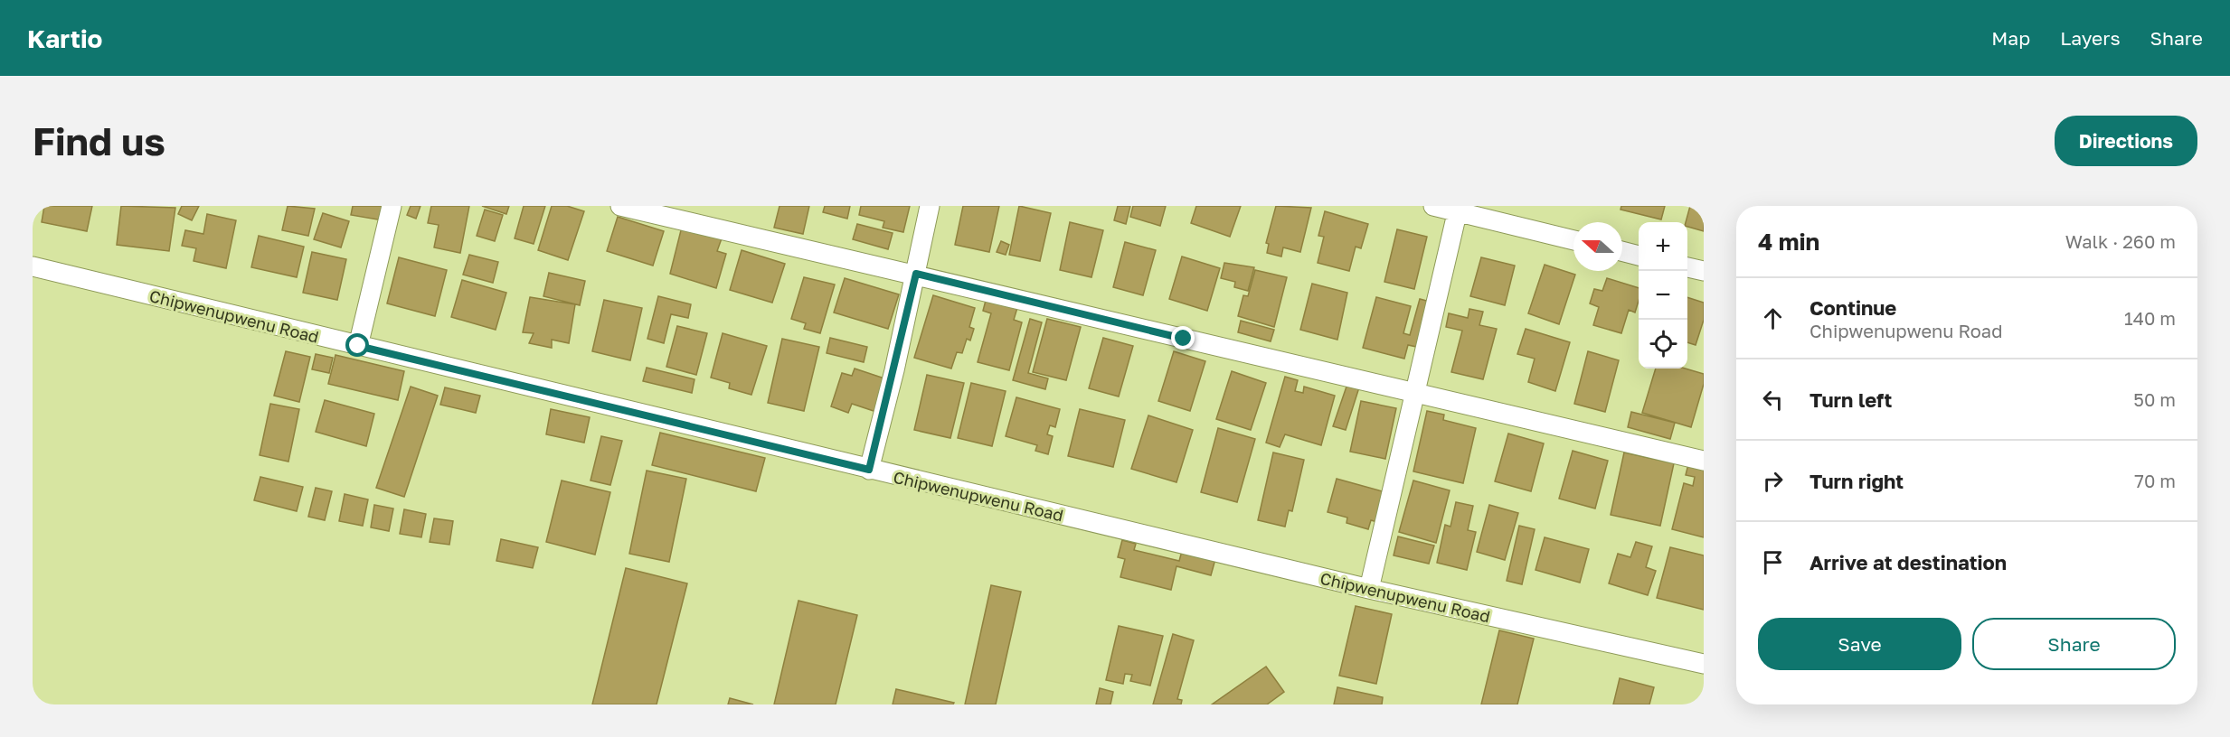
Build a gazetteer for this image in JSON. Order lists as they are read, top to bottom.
{
  "streets": {
    "street": ["Chipwenupwenu Road"]
  },
  "north": "left",
  "page": {
    "header": "Kartio",
    "nav": ["Map", "Layers", "Share"],
    "buttons": [
      "Directions",
      ["Save", "Share"]
    ],
    "title": "Find us",
    "heading": ["4 min", "Walk · 260 m"],
    "map_buttons": ["+", "−"],
    "list": [
      ["Continue", "Chipwenupwenu Road", "140 m"],
      ["Turn left", "50 m"],
      ["Turn right", "70 m"],
      "Arrive at destination"
    ]
  }
}
